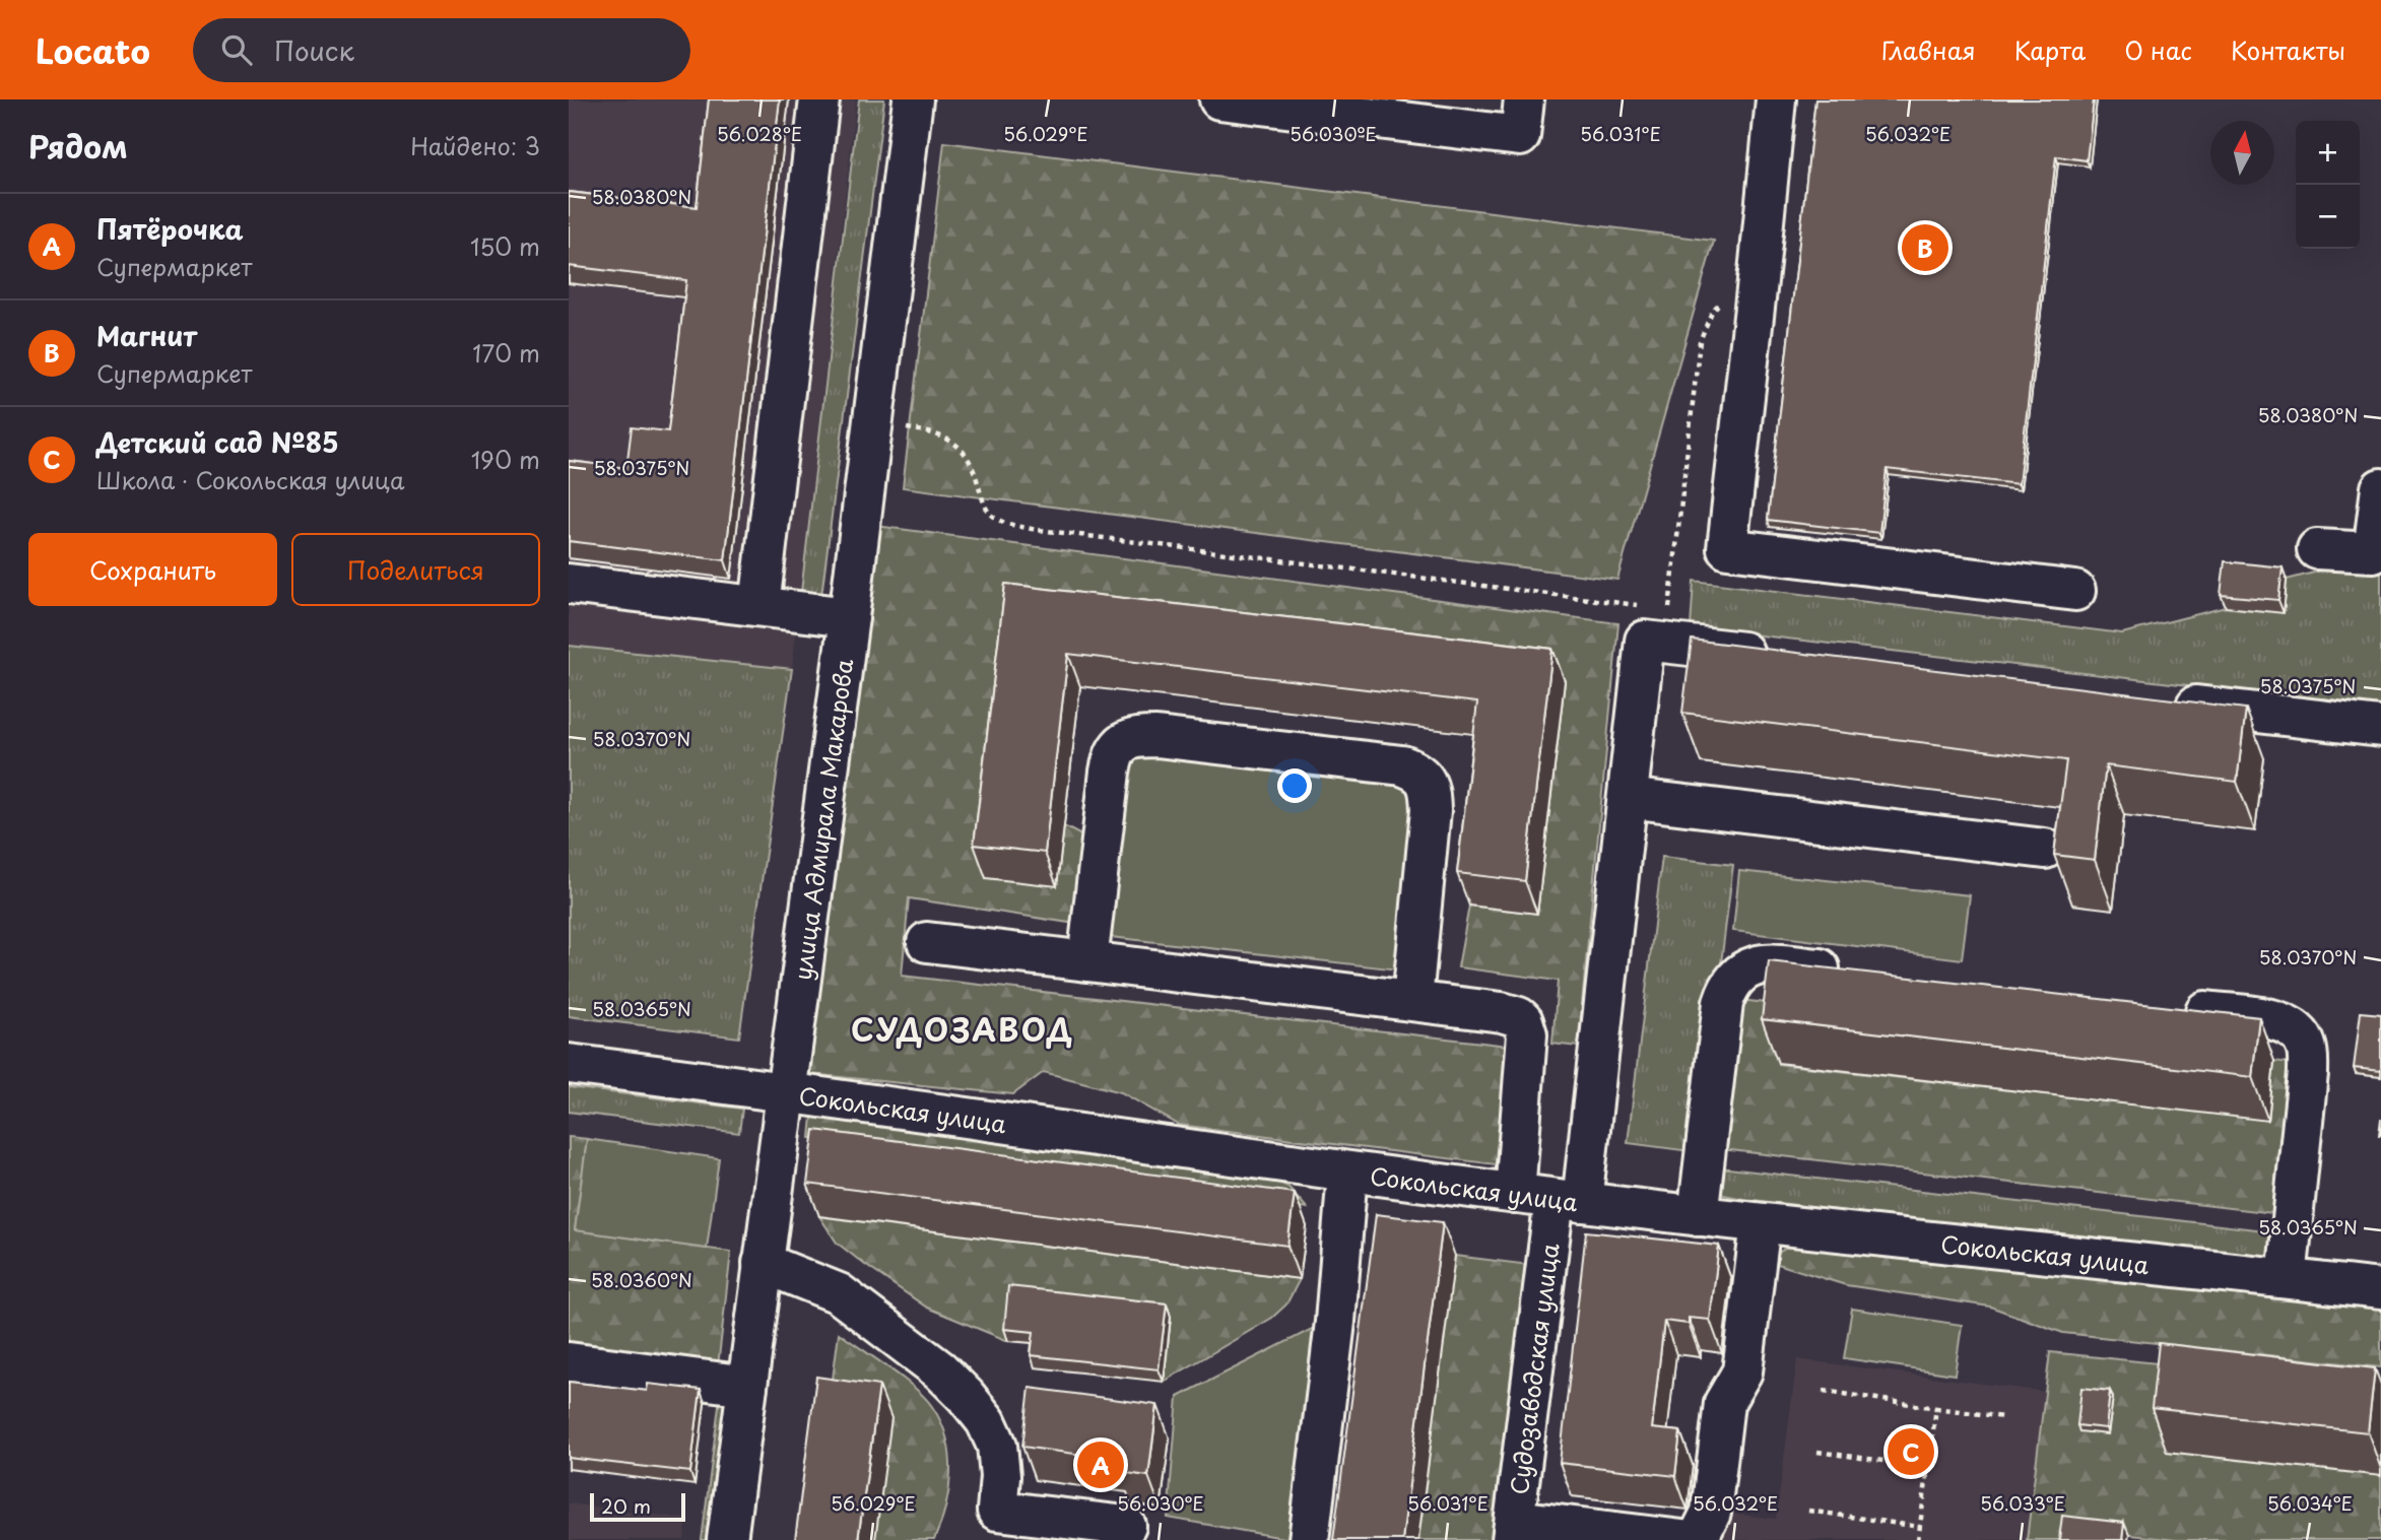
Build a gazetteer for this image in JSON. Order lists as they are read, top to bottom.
{
  "streets": {
    "street": ["улица Адмирала Макарова", "Сокольская улица", "Судозаводская улица"]
  },
  "crossings": [
    ["улица Адмирала Макарова", "Сокольская улица"],
    ["Сокольская улица", "Судозаводская улица"]
  ],
  "districts": ["СУДОЗАВОД"],
  "scale_bar": "20 m",
  "north": "top",
  "page": {
    "header": "Locato",
    "search": "Поиск",
    "nav": [
      "Главная",
      "Карта",
      "О нас",
      "Контакты"
    ],
    "heading": ["Рядом", "Найдено: 3"],
    "map_buttons": ["+", "−"],
    "list": [
      {
        "mark": "A",
        "name": "Пятёрочка",
        "note": "Супермаркет",
        "value": "150 m"
      },
      {
        "mark": "B",
        "name": "Магнит",
        "note": "Супермаркет",
        "value": "170 m"
      },
      {
        "mark": "C",
        "name": "Детский сад №85",
        "note": "Школа · Сокольская улица",
        "value": "190 m"
      }
    ],
    "pins": ["B", "C", "A"],
    "buttons": ["Сохранить", "Поделиться"],
    "scale": "20 m"
  },
  "coordinates": [
    "56.028°E",
    "56.029°E",
    "56.030°E",
    "56.031°E",
    "56.032°E",
    "58.0380°N",
    "58.0375°N",
    "58.0370°N",
    "58.0365°N",
    "58.0360°N",
    "56.033°E",
    "56.034°E"
  ]
}
